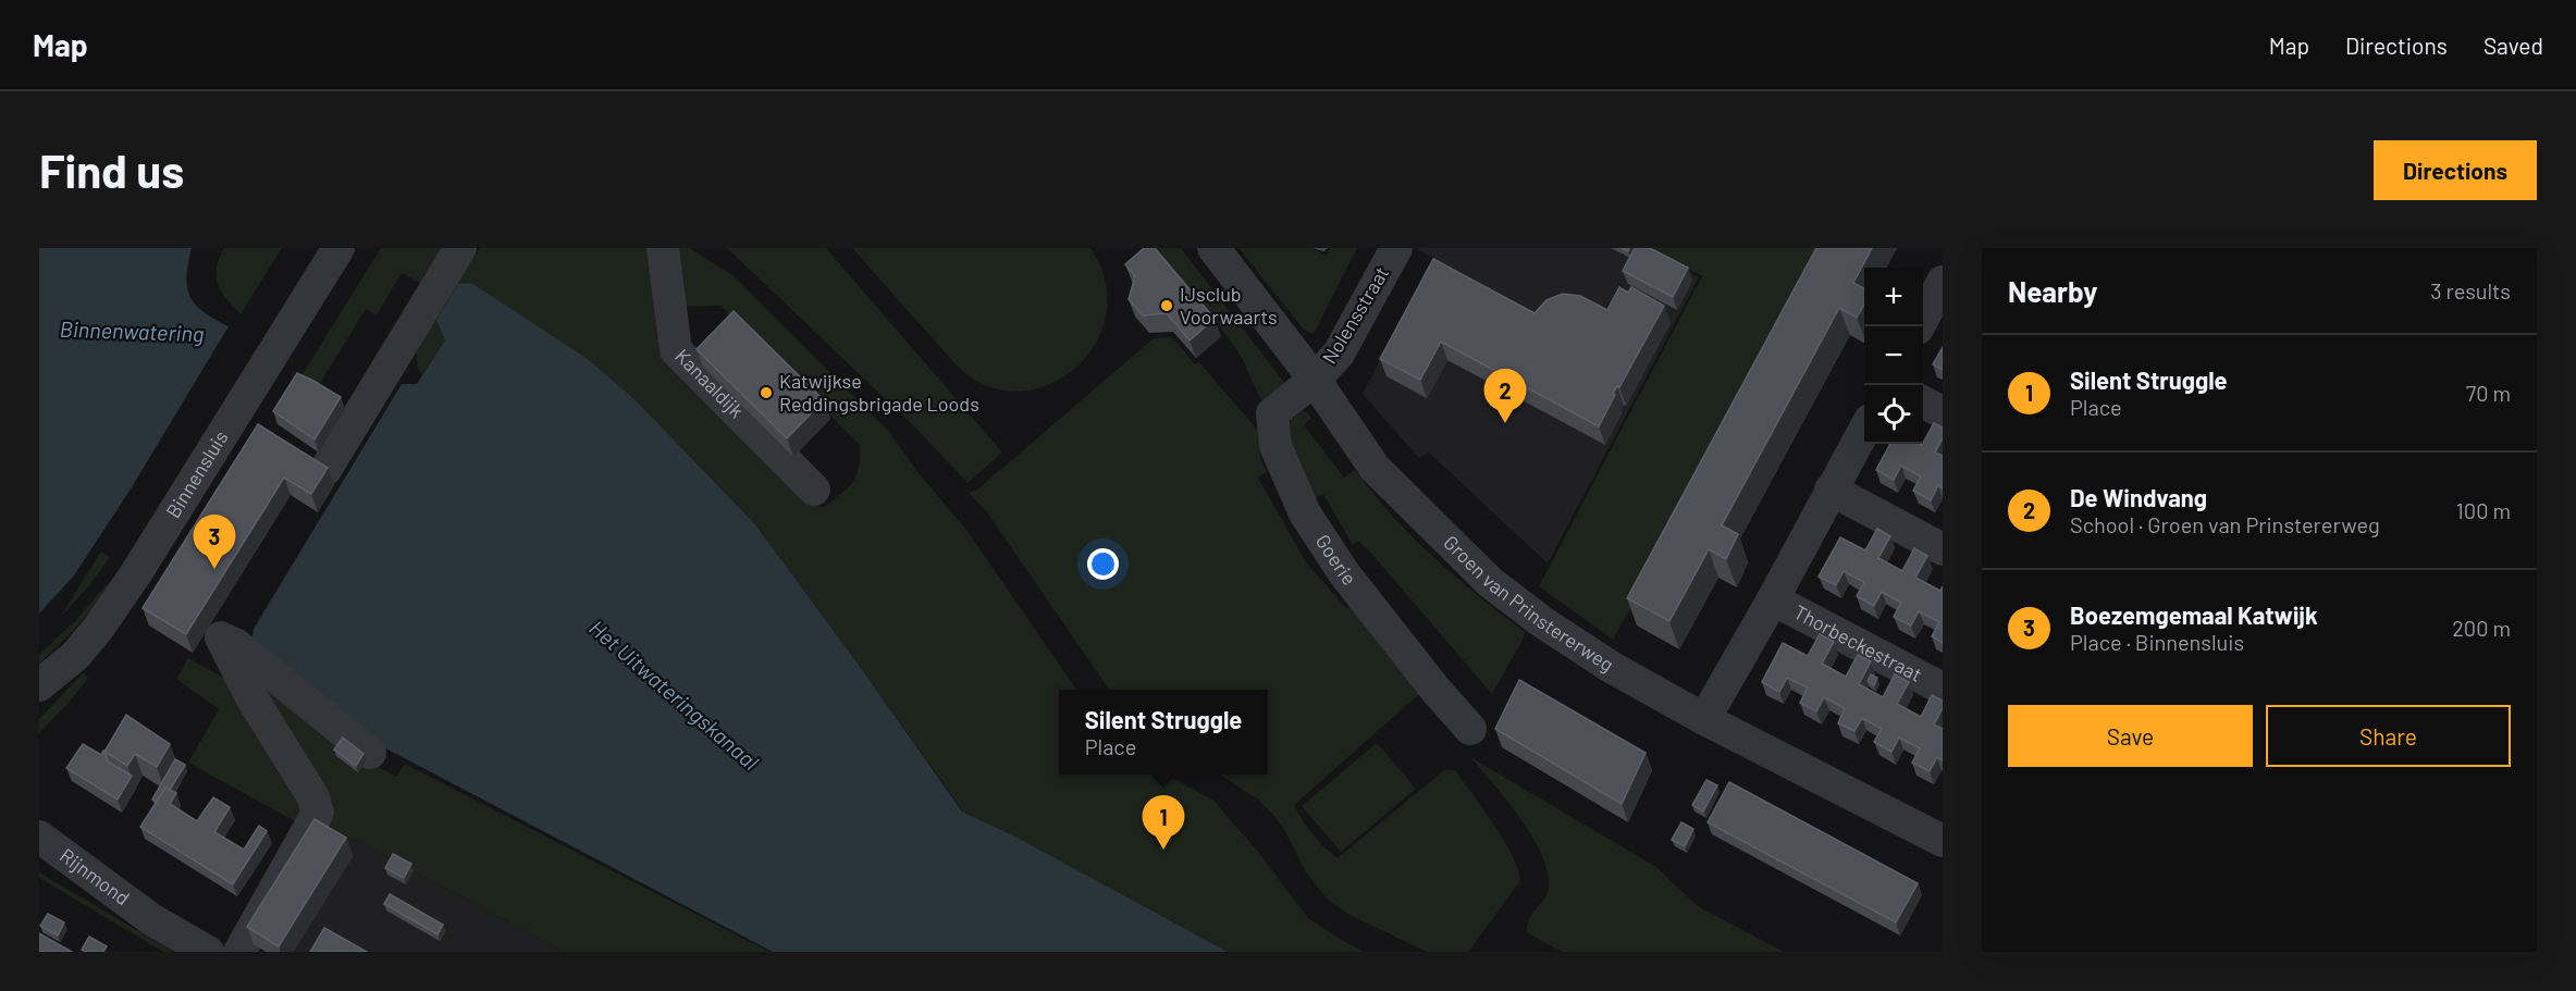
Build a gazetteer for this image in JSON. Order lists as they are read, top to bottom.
{
  "streets": {
    "street": [
      "Nolensstraat",
      "Kanaaldijk",
      "Binnensluis",
      "Goerie",
      "Groen van Prinstererweg",
      "Thorbeckestraat",
      "Rijnmond"
    ]
  },
  "crossings": [
    ["Nolensstraat", "Goerie"],
    ["Nolensstraat", "Groen van Prinstererweg"],
    ["Goerie", "Groen van Prinstererweg"],
    ["Groen van Prinstererweg", "Thorbeckestraat"]
  ],
  "water": ["Binnenwatering", "Het Uitwateringskanaal"],
  "places": ["IJsclub Voorwaarts", "Katwijkse Reddingsbrigade Loods"],
  "page": {
    "header": "Map",
    "nav": ["Map", "Directions", "Saved"],
    "buttons": [
      "Directions",
      ["Save", "Share"]
    ],
    "title": "Find us",
    "heading": ["Nearby", "3 results"],
    "map_buttons": ["+", "−"],
    "list": [
      {
        "mark": "1",
        "name": "Silent Struggle",
        "note": "Place",
        "value": "70 m"
      },
      {
        "mark": "2",
        "name": "De Windvang",
        "note": "School · Groen van Prinstererweg",
        "value": "100 m"
      },
      {
        "mark": "3",
        "name": "Boezemgemaal Katwijk",
        "note": "Place · Binnensluis",
        "value": "200 m"
      }
    ],
    "pins": ["2", "3", "1"],
    "popup": ["Silent Struggle", "Place"]
  }
}
